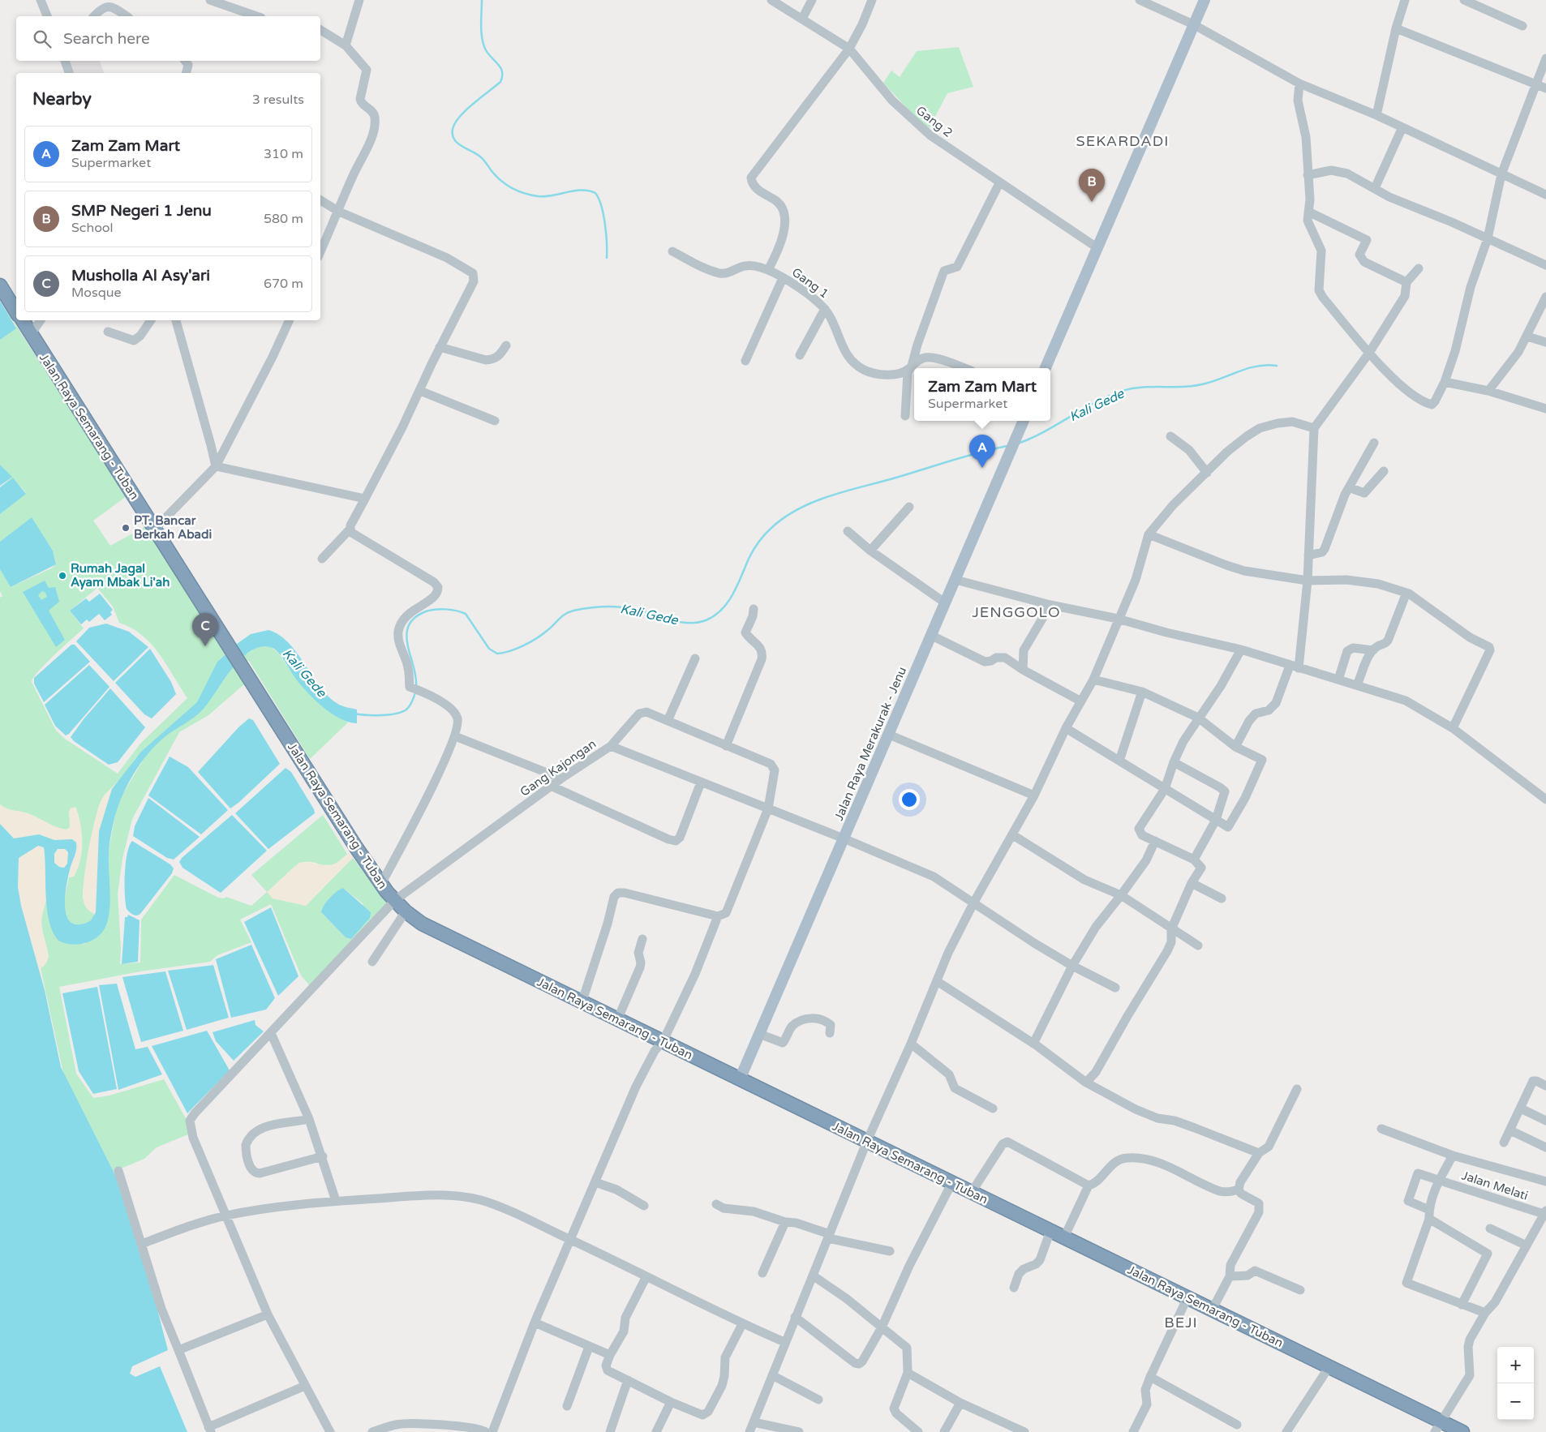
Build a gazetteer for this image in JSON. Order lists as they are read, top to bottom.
{
  "streets": {
    "highway": ["Jalan Raya Semarang - Tuban"],
    "main road": ["Jalan Raya Merakurak - Jenu"],
    "street": [
      "Gang 2",
      "Gang 1",
      "Gang Kajongan",
      "Jalan Melati"
    ]
  },
  "crossings": [
    ["Jalan Raya Semarang - Tuban", "Jalan Raya Merakurak - Jenu"],
    ["Jalan Raya Semarang - Tuban", "Gang Kajongan"],
    ["Jalan Raya Merakurak - Jenu", "Gang Kajongan"]
  ],
  "districts": ["SEKARDADI", "JENGGOLO", "BEJI"],
  "water": ["Kali Gede"],
  "places": ["PT. Bancar Berkah Abadi", "Rumah Jagal Ayam Mbak Li'ah"],
  "page": {
    "search": "Search here",
    "heading": ["Nearby", "3 results"],
    "list": [
      {
        "mark": "A",
        "name": "Zam Zam Mart",
        "note": "Supermarket",
        "value": "310 m"
      },
      {
        "mark": "B",
        "name": "SMP Negeri 1 Jenu",
        "note": "School",
        "value": "580 m"
      },
      {
        "mark": "C",
        "name": "Musholla Al Asy'ari",
        "note": "Mosque",
        "value": "670 m"
      }
    ],
    "pins": ["B", "A", "C"],
    "popup": ["Zam Zam Mart", "Supermarket"],
    "map_buttons": ["+", "−"]
  }
}
